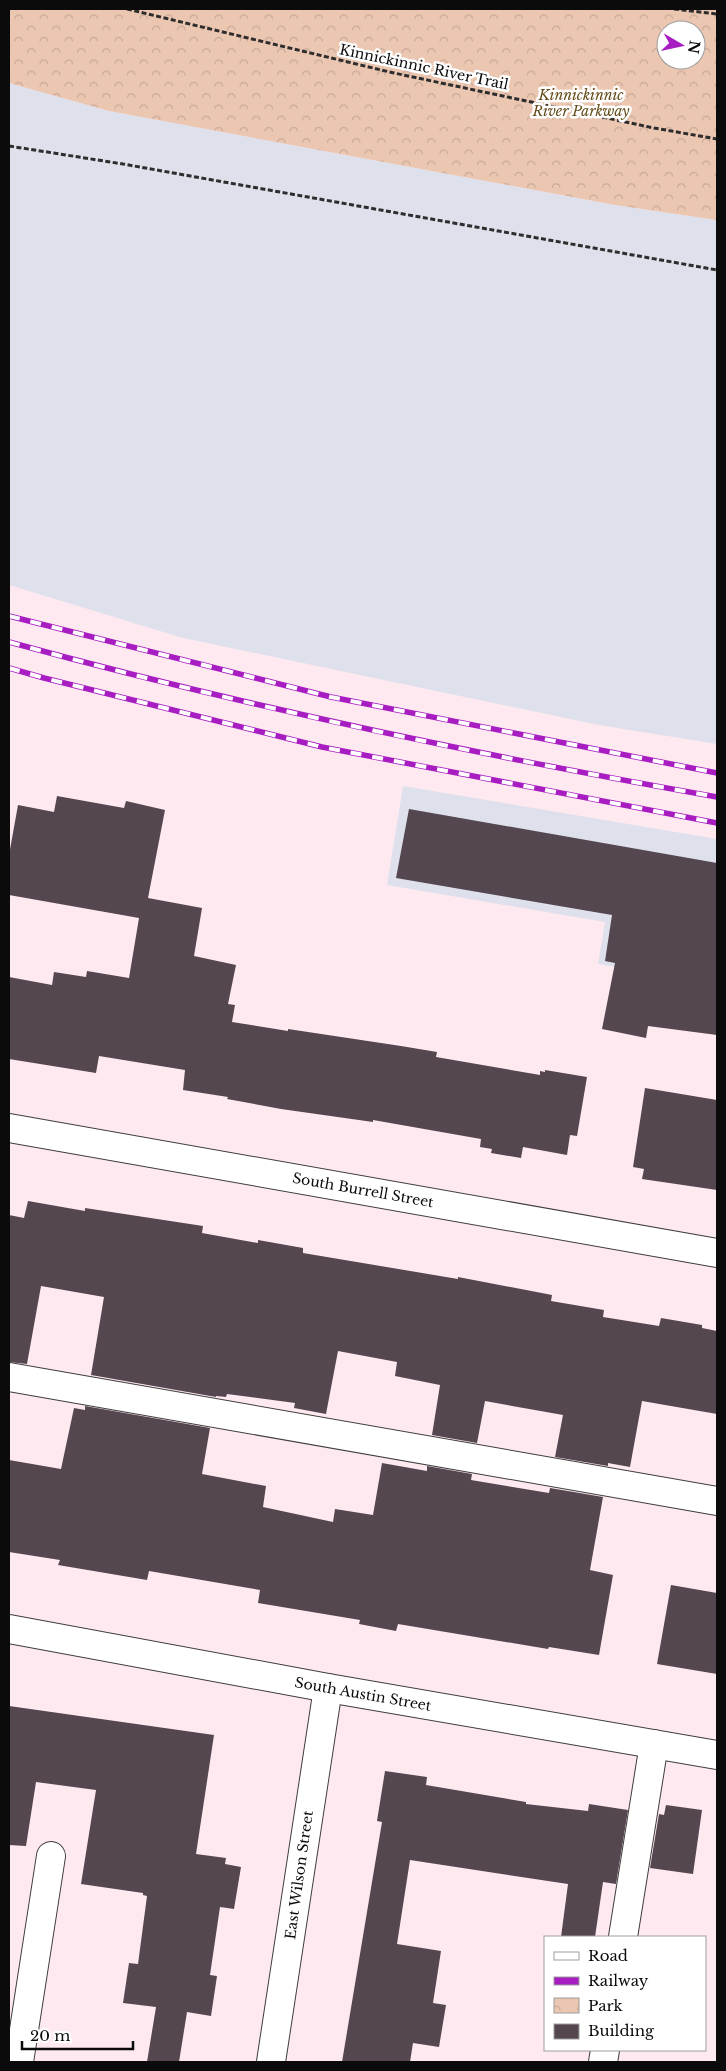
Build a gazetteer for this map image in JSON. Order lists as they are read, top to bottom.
{
  "streets": {
    "street": ["South Burrell Street", "South Austin Street", "East Wilson Street"],
    "path": ["Kinnickinnic River Trail"]
  },
  "crossings": [
    ["South Austin Street", "East Wilson Street"]
  ],
  "parks": ["Kinnickinnic River Parkway"],
  "legend": [
    "Road",
    "Railway",
    "Park",
    "Building"
  ],
  "scale_bar": "20 m",
  "north": "right"
}
